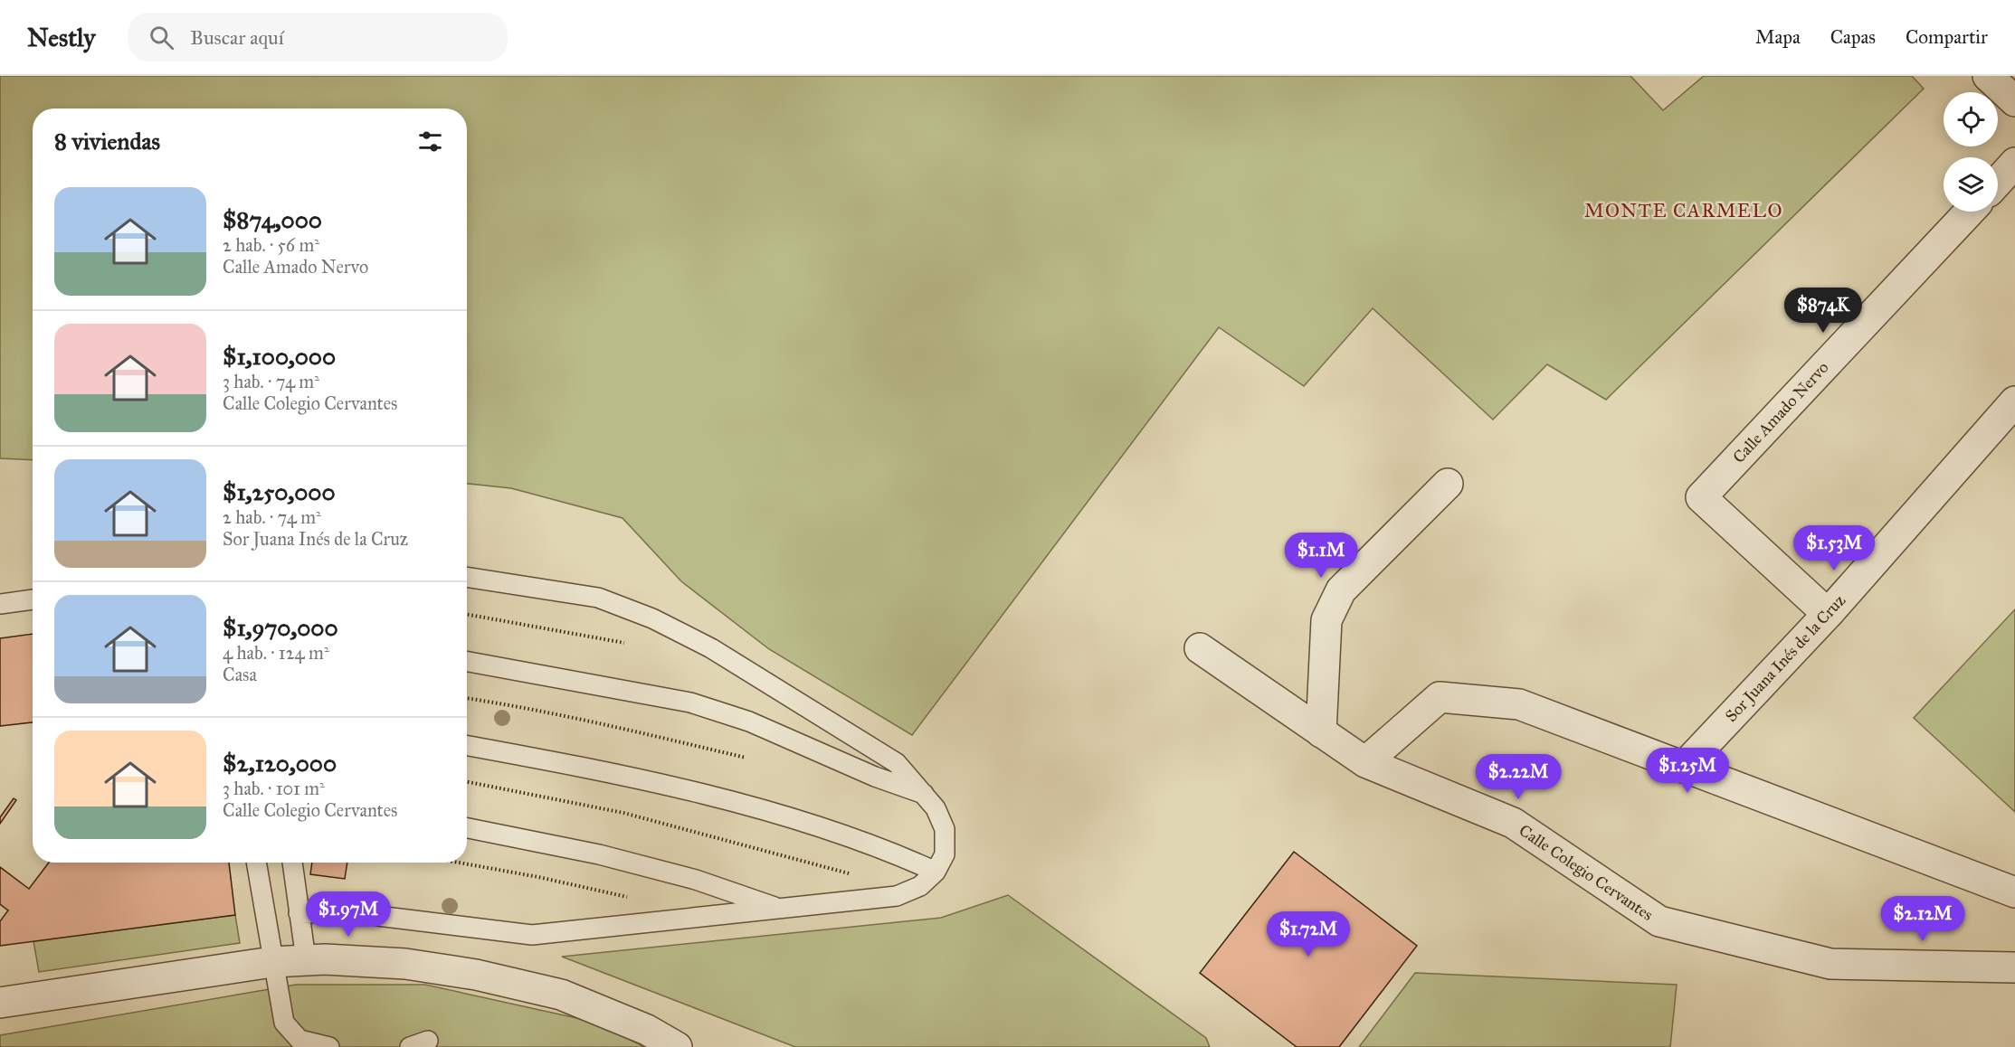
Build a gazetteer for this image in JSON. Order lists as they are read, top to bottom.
{
  "streets": {
    "street": ["Calle Amado Nervo", "Sor Juana Inés de la Cruz", "Calle Colegio Cervantes"]
  },
  "crossings": [
    ["Calle Amado Nervo", "Sor Juana Inés de la Cruz"]
  ],
  "districts": ["MONTE CARMELO"],
  "page": {
    "header": "Nestly",
    "search": "Buscar aquí",
    "nav": ["Mapa", "Capas", "Compartir"],
    "heading": "8 viviendas",
    "list": [
      {
        "name": "$874,000",
        "note": "2 hab. · 56 m² · Calle Amado Nervo"
      },
      {
        "name": "$1,100,000",
        "note": "3 hab. · 74 m² · Calle Colegio Cervantes"
      },
      {
        "name": "$1,250,000",
        "note": "2 hab. · 74 m² · Sor Juana Inés de la Cruz"
      },
      {
        "name": "$1,970,000",
        "note": "4 hab. · 124 m² · Casa"
      },
      {
        "name": "$2,120,000",
        "note": "3 hab. · 101 m² · Calle Colegio Cervantes"
      }
    ],
    "price": [
      "$874K",
      "$1.53M",
      "$1.1M",
      "$1.25M",
      "$2.22M",
      "$1.97M",
      "$2.12M",
      "$1.72M"
    ]
  }
}
